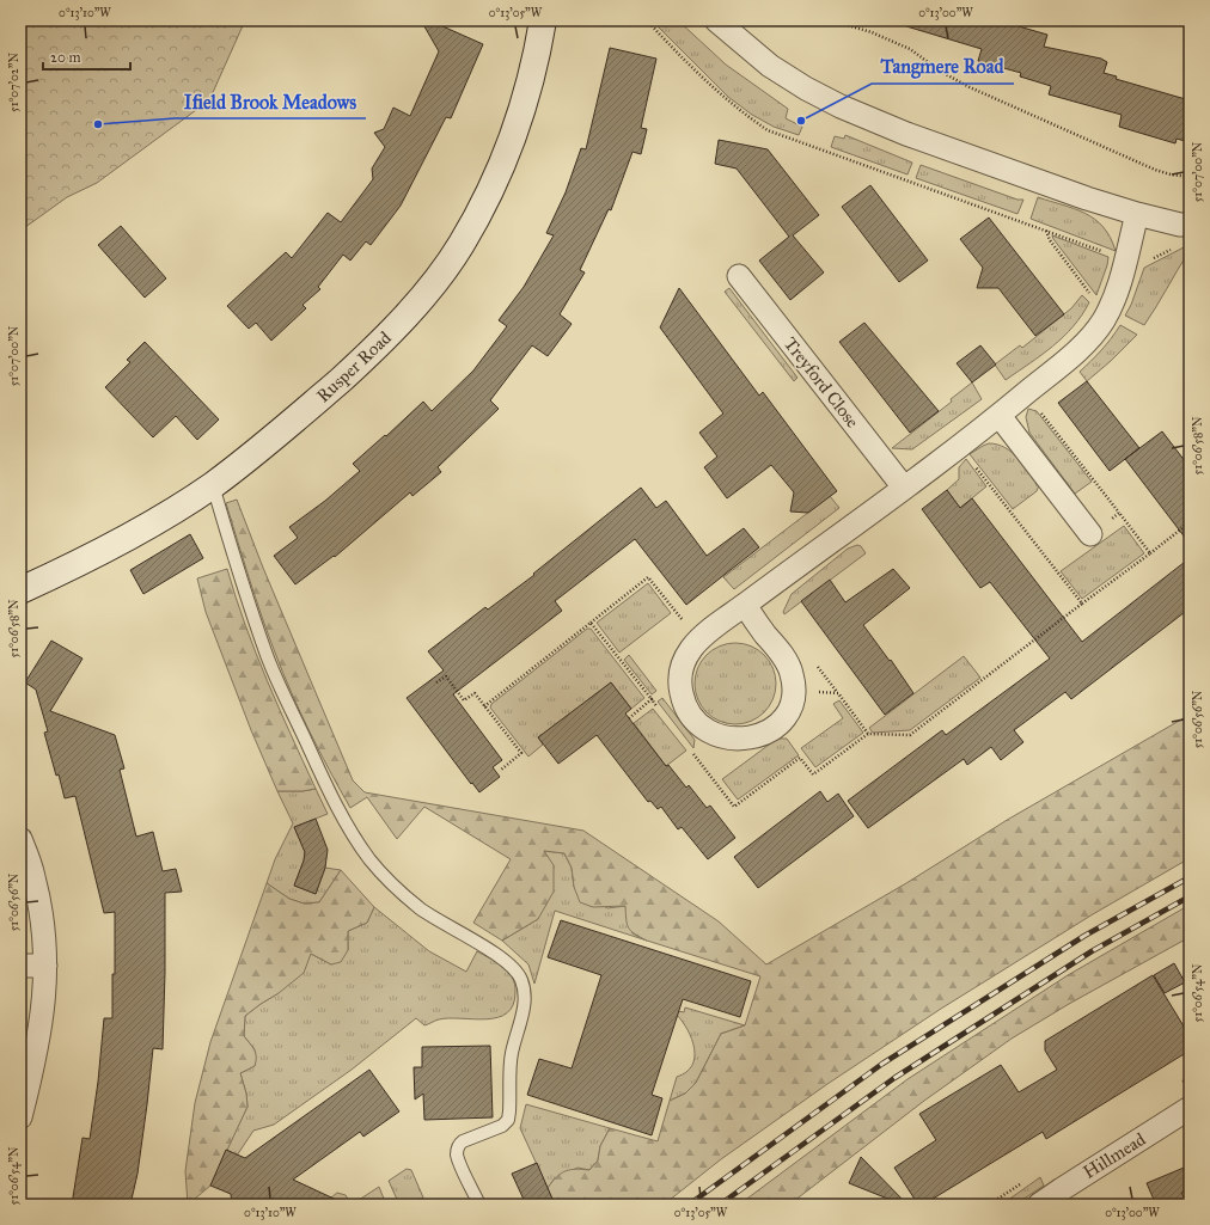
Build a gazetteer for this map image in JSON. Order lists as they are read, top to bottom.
{
  "streets": {
    "street": ["Rusper Road", "Treyford Close", "Hillmead"]
  },
  "places": ["Tangmere Road", "Ifield Brook Meadows"],
  "scale_bar": "20 m",
  "coordinates": [
    "0°13'10\"W",
    "0°13'05\"W",
    "0°13'00\"W",
    "51°07'02\"N",
    "51°07'00\"N",
    "51°06'58\"N",
    "51°06'56\"N",
    "51°06'54\"N"
  ]
}
